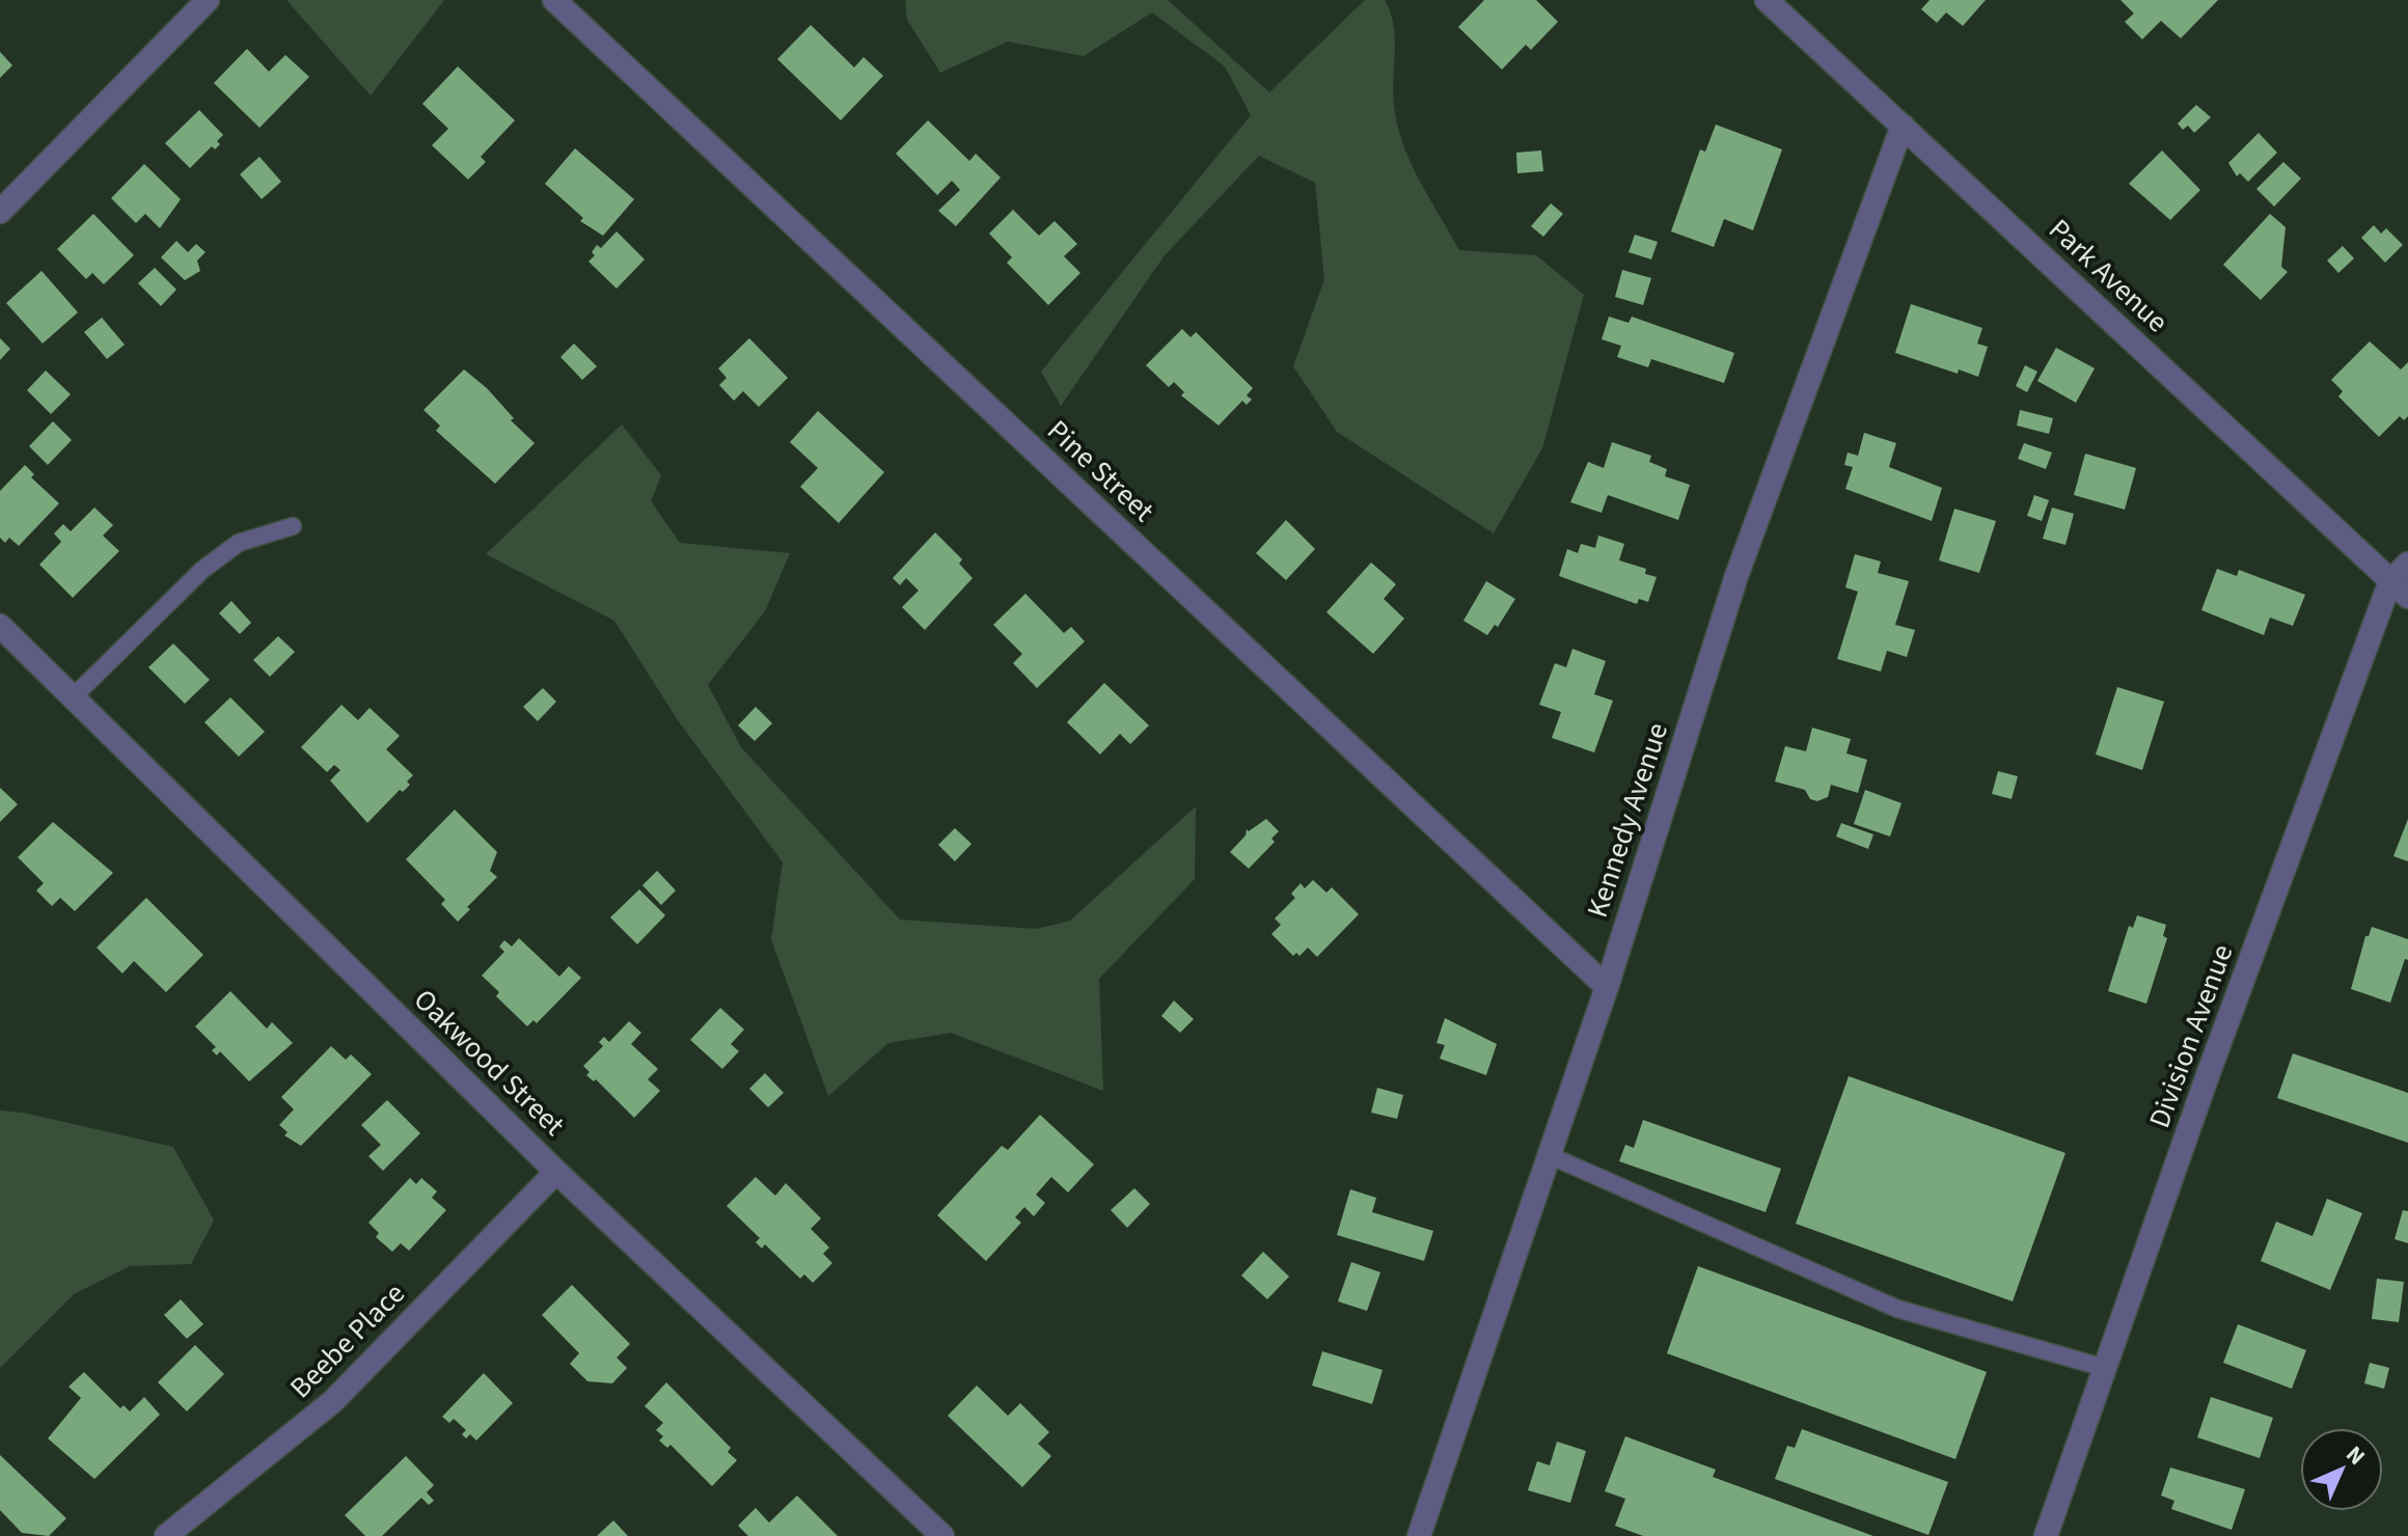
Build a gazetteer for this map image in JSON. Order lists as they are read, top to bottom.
{
  "streets": {
    "street": [
      "Park Avenue",
      "Pine Street",
      "Kennedy Avenue",
      "Division Avenue",
      "Oakwood Street",
      "Beebe Place"
    ]
  },
  "crossings": [
    ["Park Avenue", "Kennedy Avenue"],
    ["Park Avenue", "Division Avenue"],
    ["Pine Street", "Kennedy Avenue"],
    ["Oakwood Street", "Beebe Place"]
  ],
  "north": "top right"
}
